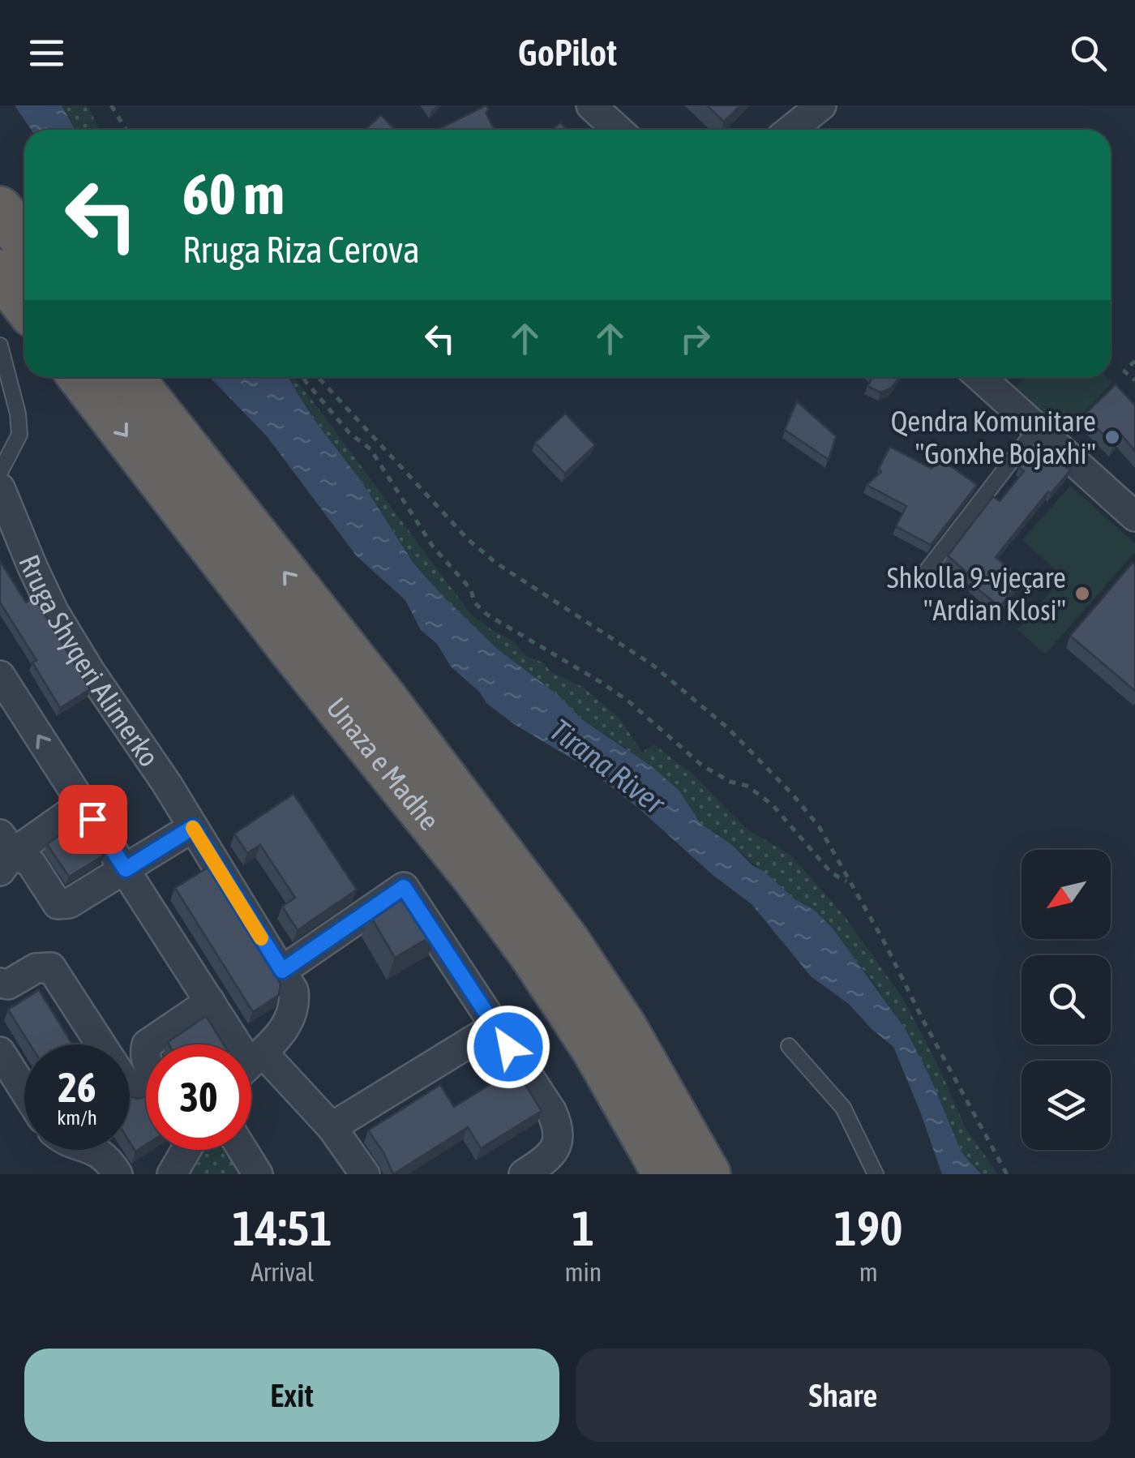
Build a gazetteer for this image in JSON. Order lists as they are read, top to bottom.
{
  "streets": {
    "highway": ["Unaza e Madhe"],
    "street": ["Rruga Shyqeri Alimerko"]
  },
  "water": ["Tirana River"],
  "places": ["Qendra Komunitare \"Gonxhe Bojaxhi\"", "Shkolla 9-vjeçare \"Ardian Klosi\""],
  "north": "bottom left",
  "page": {
    "header": "GoPilot",
    "turn": ["60 m", "Rruga Riza Cerova"],
    "speed": "26 km/h",
    "limit": "30",
    "eta": [
      "14:51",
      "Arrival",
      "1",
      "min",
      "190",
      "m"
    ],
    "buttons": ["Exit", "Share"]
  }
}
